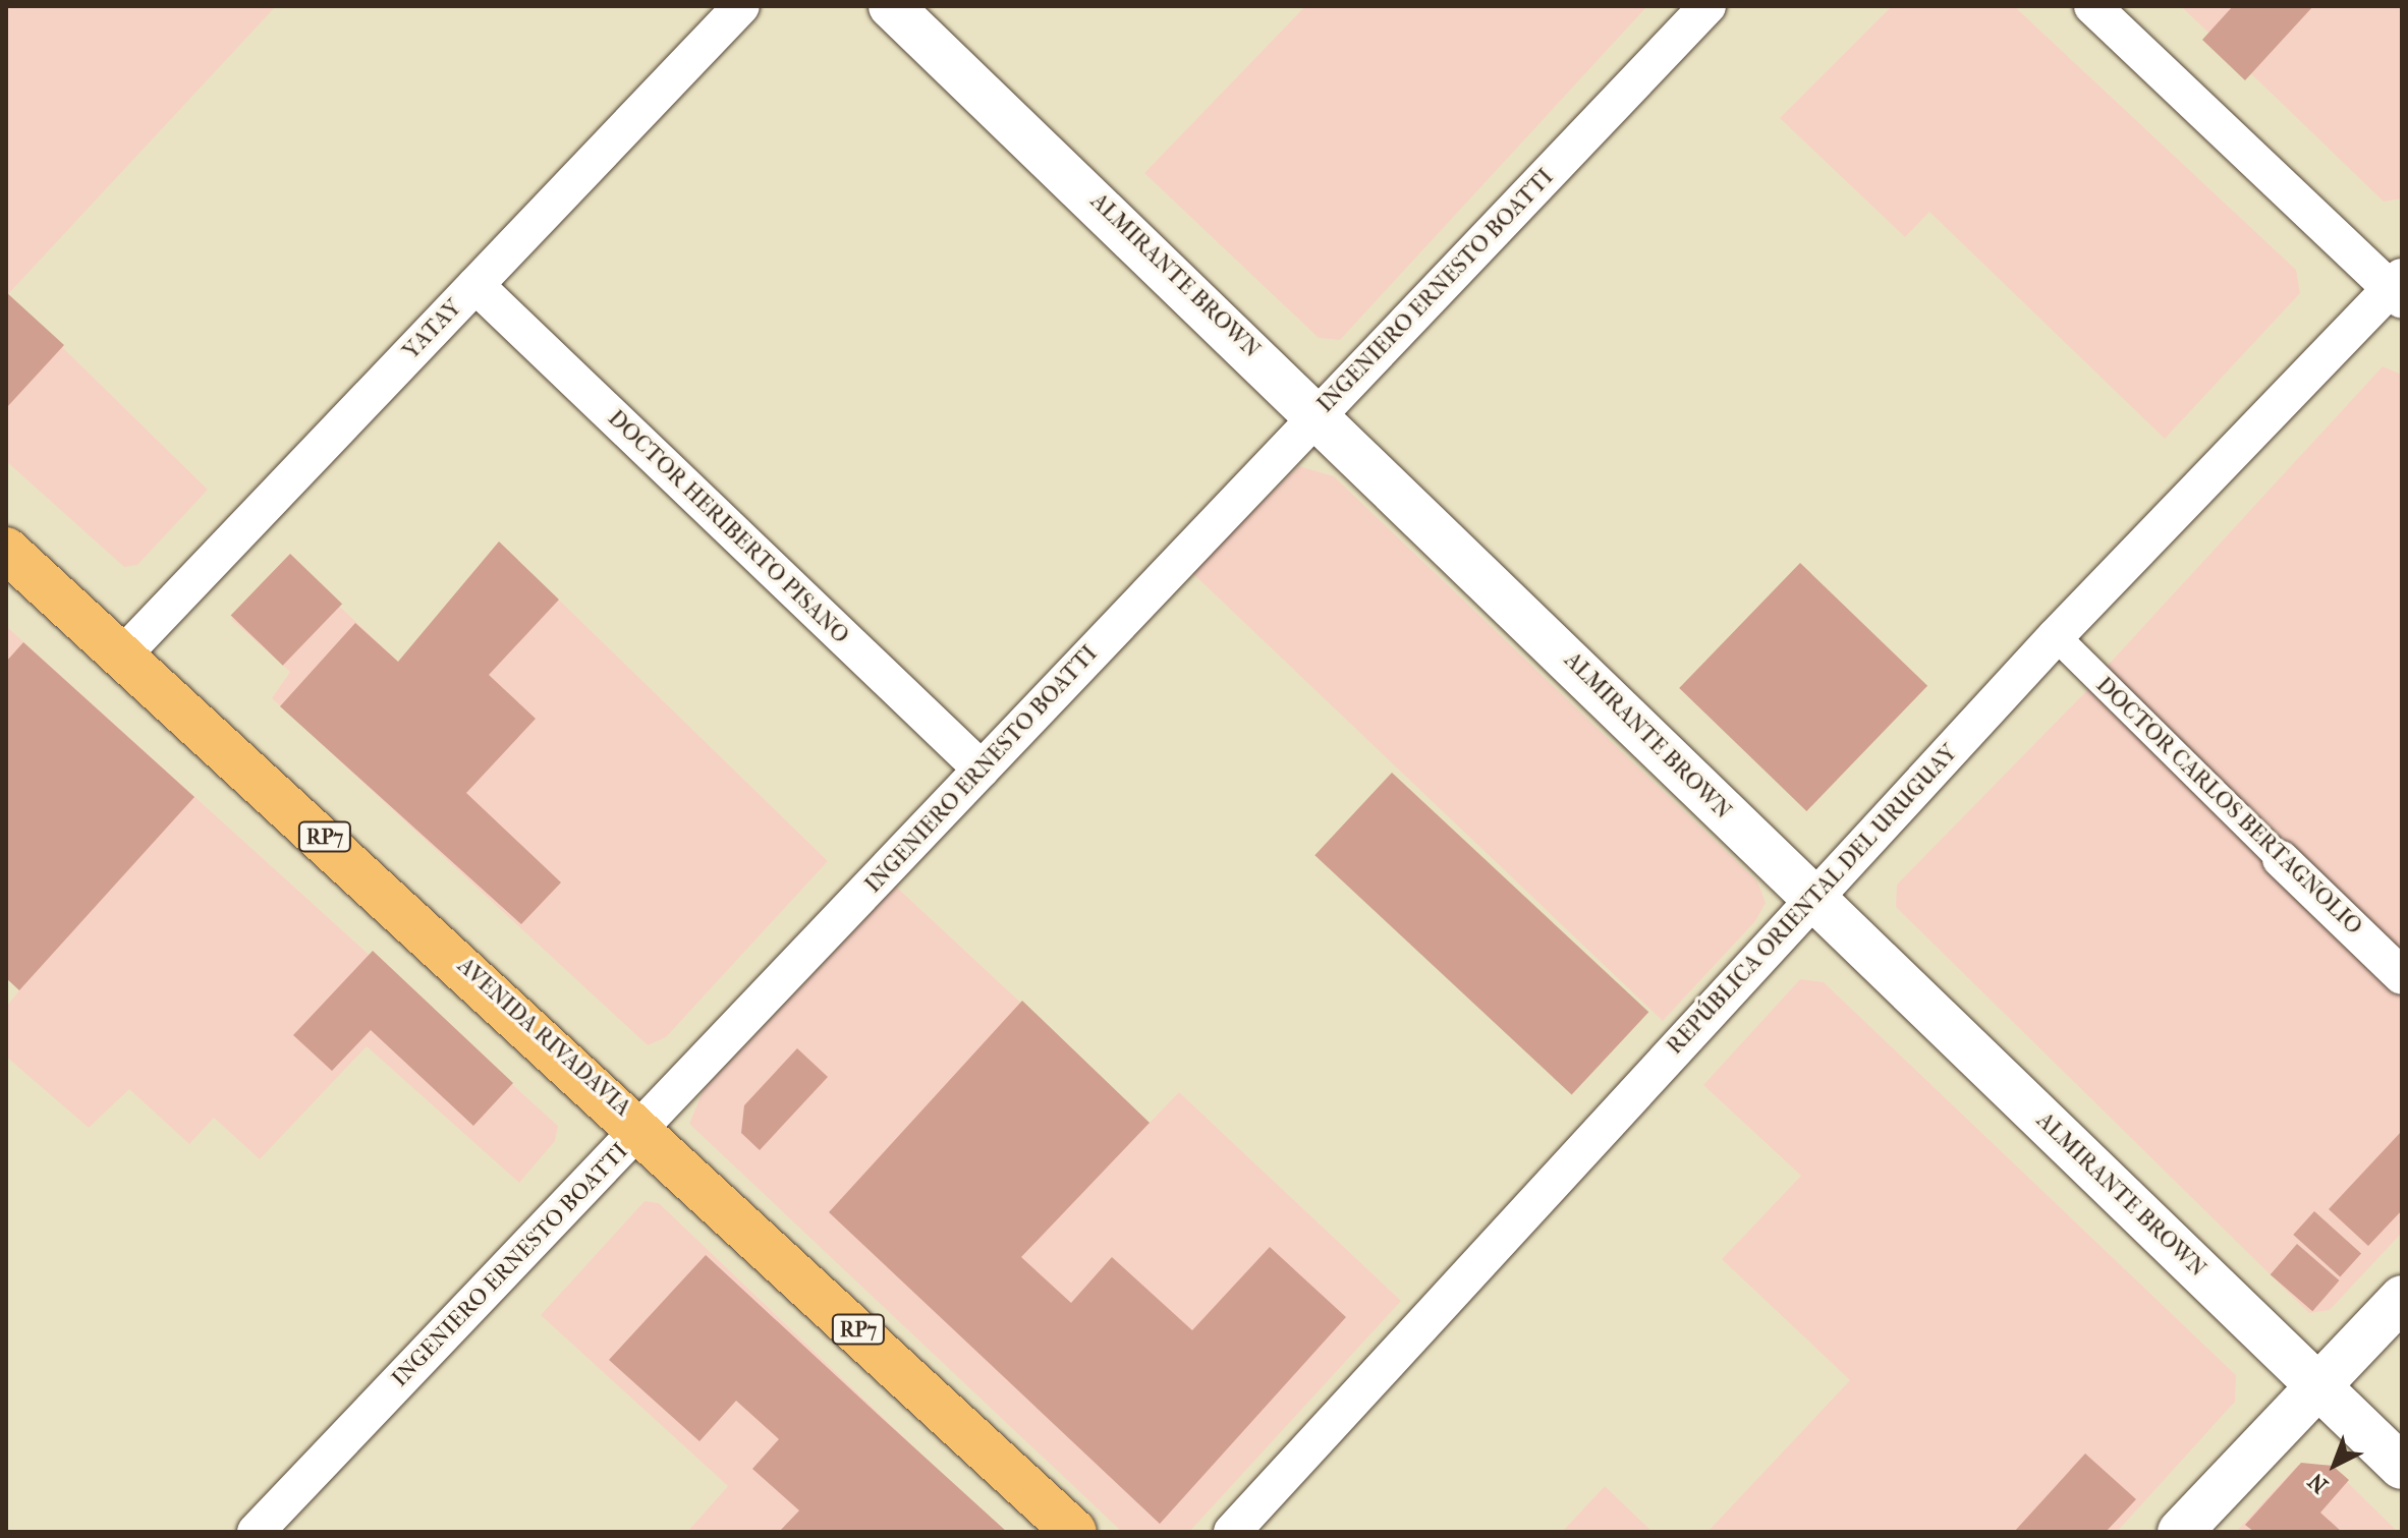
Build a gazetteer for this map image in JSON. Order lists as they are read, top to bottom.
{
  "streets": {
    "main road": ["RP7", "AVENIDA RIVADAVIA"],
    "street": [
      "ALMIRANTE BROWN",
      "INGENIERO ERNESTO BOATTI",
      "YATAY",
      "DOCTOR HERIBERTO PISANO",
      "DOCTOR CARLOS BERTAGNOLIO",
      "REPÚBLICA ORIENTAL DEL URUGUAY"
    ]
  },
  "crossings": [
    ["ALMIRANTE BROWN", "INGENIERO ERNESTO BOATTI"],
    ["ALMIRANTE BROWN", "REPÚBLICA ORIENTAL DEL URUGUAY"],
    ["INGENIERO ERNESTO BOATTI", "DOCTOR HERIBERTO PISANO"],
    ["INGENIERO ERNESTO BOATTI", "AVENIDA RIVADAVIA"],
    ["YATAY", "DOCTOR HERIBERTO PISANO"],
    ["YATAY", "AVENIDA RIVADAVIA"],
    ["DOCTOR CARLOS BERTAGNOLIO", "REPÚBLICA ORIENTAL DEL URUGUAY"]
  ],
  "north": "bottom left"
}
